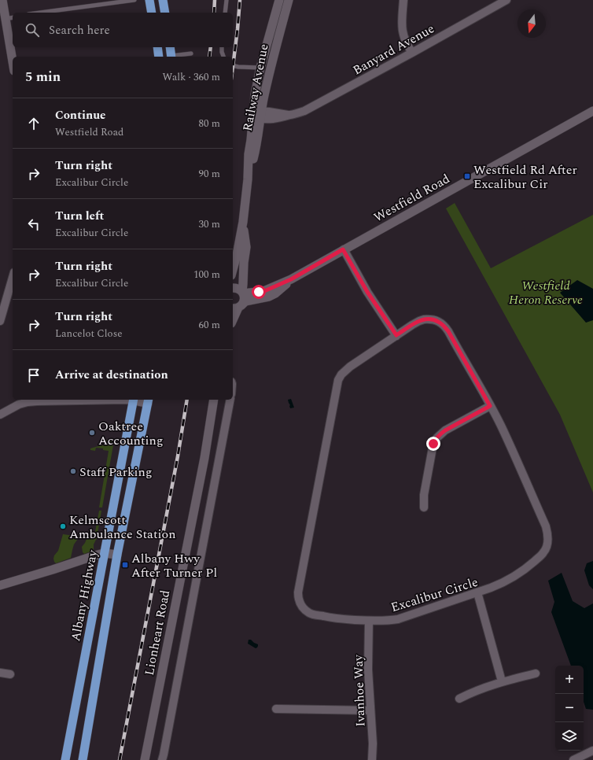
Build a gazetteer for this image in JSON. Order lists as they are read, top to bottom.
{
  "streets": {
    "highway": ["Albany Highway"],
    "main road": ["Railway Avenue", "Westfield Road", "Lionheart Road"],
    "street": ["Banyard Avenue", "Excalibur Circle", "Ivanhoe Way"]
  },
  "crossings": [
    ["Banyard Avenue", "Railway Avenue"],
    ["Railway Avenue", "Westfield Road"],
    ["Excalibur Circle", "Ivanhoe Way"]
  ],
  "parks": ["Westfield Heron Reserve"],
  "places": {
    "transit": ["Westfield Rd After Excalibur Cir", "Albany Hwy After Turner Pl"],
    "other": ["Oaktree Accounting", "Staff Parking", "Kelmscott Ambulance Station"]
  },
  "north": "bottom",
  "page": {
    "search": "Search here",
    "heading": ["5 min", "Walk · 360 m"],
    "list": [
      ["Continue", "Westfield Road", "80 m"],
      ["Turn right", "Excalibur Circle", "90 m"],
      ["Turn left", "Excalibur Circle", "30 m"],
      ["Turn right", "Excalibur Circle", "100 m"],
      ["Turn right", "Lancelot Close", "60 m"],
      "Arrive at destination"
    ],
    "map_buttons": ["+", "−"]
  }
}
